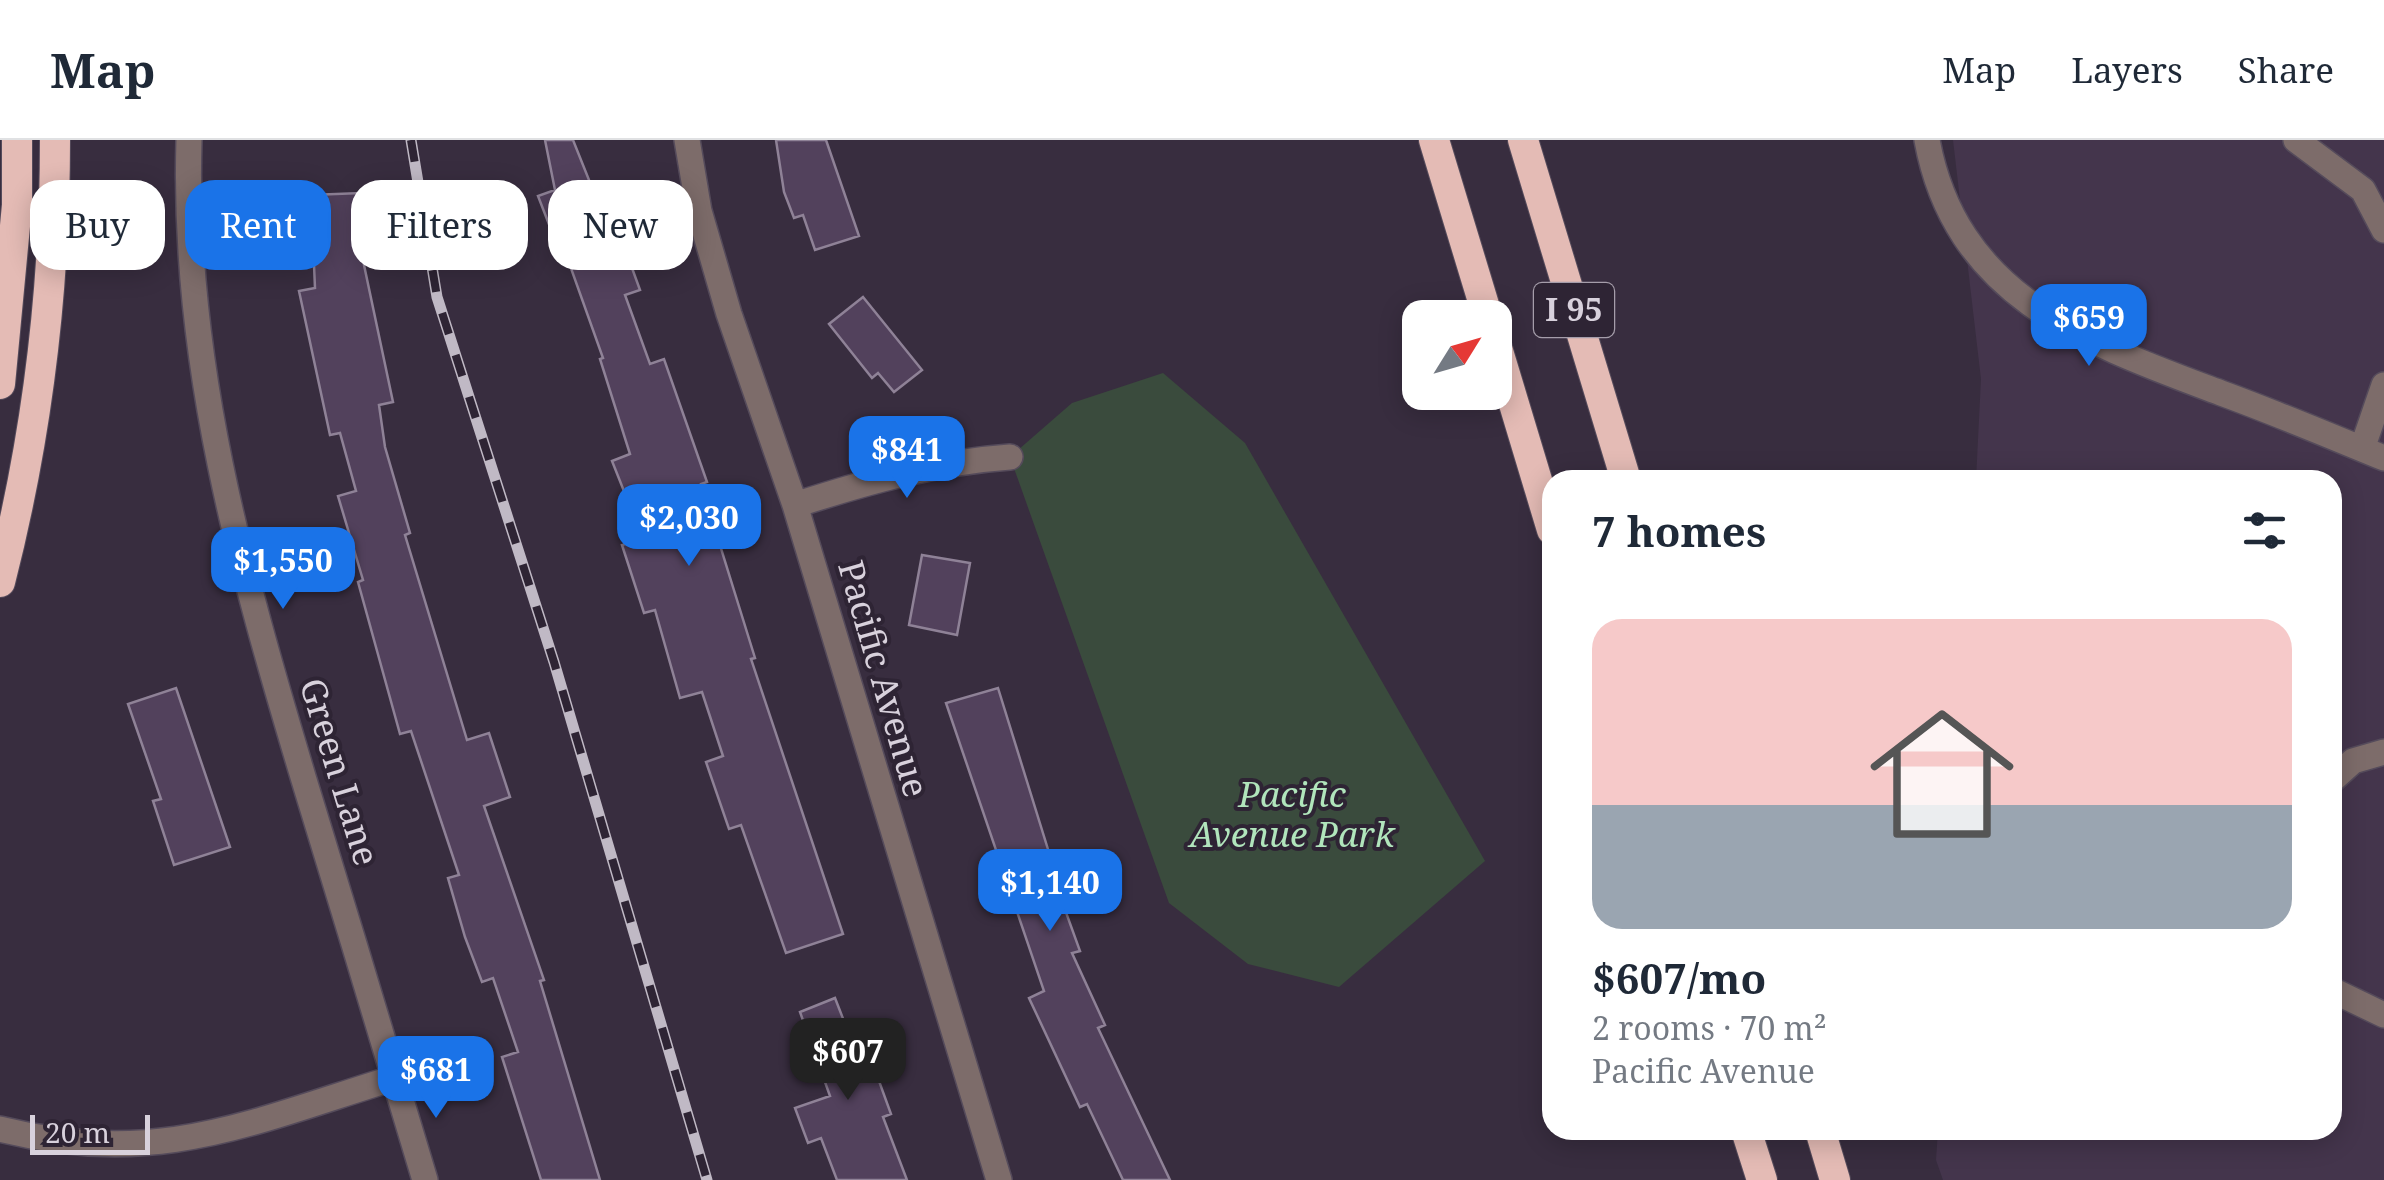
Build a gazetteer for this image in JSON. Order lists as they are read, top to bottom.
{
  "streets": {
    "highway": ["I 95"],
    "street": ["Pacific Avenue", "Green Lane"]
  },
  "parks": ["Pacific Avenue Park"],
  "scale_bar": "20 m",
  "north": "top right",
  "page": {
    "header": "Map",
    "nav": ["Map", "Layers", "Share"],
    "chip": [
      "Buy",
      "Rent",
      "Filters",
      "New"
    ],
    "price": [
      "$659",
      "$841",
      "$2,030",
      "$1,550",
      "$1,140",
      "$607",
      "$681"
    ],
    "heading": "7 homes",
    "list": [
      {
        "name": "$607/mo",
        "note": "2 rooms · 70 m² · Pacific Avenue"
      }
    ],
    "scale": "20 m"
  }
}
